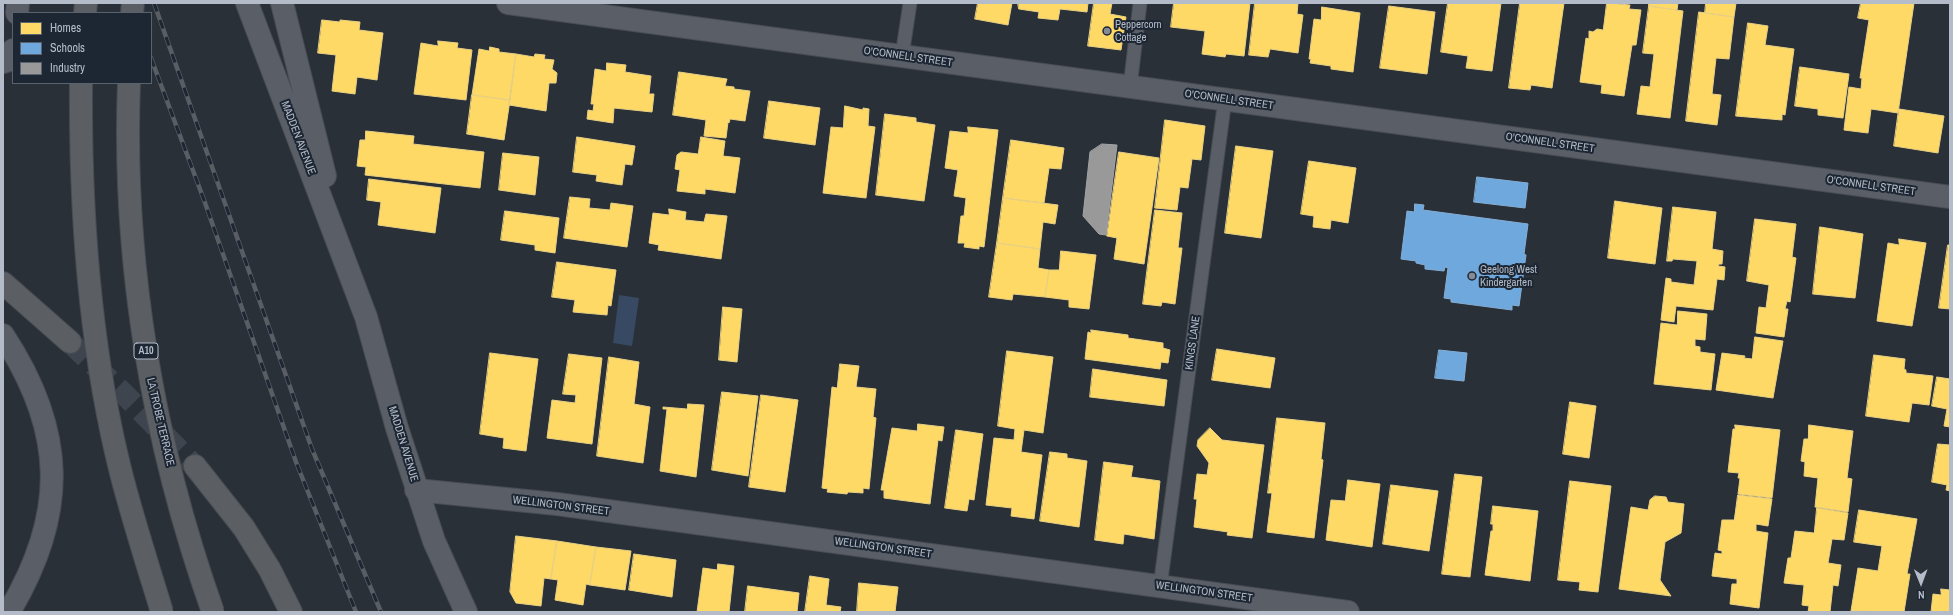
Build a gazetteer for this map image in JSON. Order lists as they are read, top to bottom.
{
  "streets": {
    "highway": ["A10", "LA TROBE TERRACE"],
    "street": ["O'CONNELL STREET", "MADDEN AVENUE", "WELLINGTON STREET"],
    "lane": ["KINGS LANE"]
  },
  "crossings": [
    ["O'CONNELL STREET", "KINGS LANE"],
    ["MADDEN AVENUE", "WELLINGTON STREET"],
    ["KINGS LANE", "WELLINGTON STREET"]
  ],
  "places": ["Peppercorn Cottage", "Geelong West Kindergarten"],
  "legend": ["Homes", "Schools", "Industry"],
  "north": "bottom"
}
